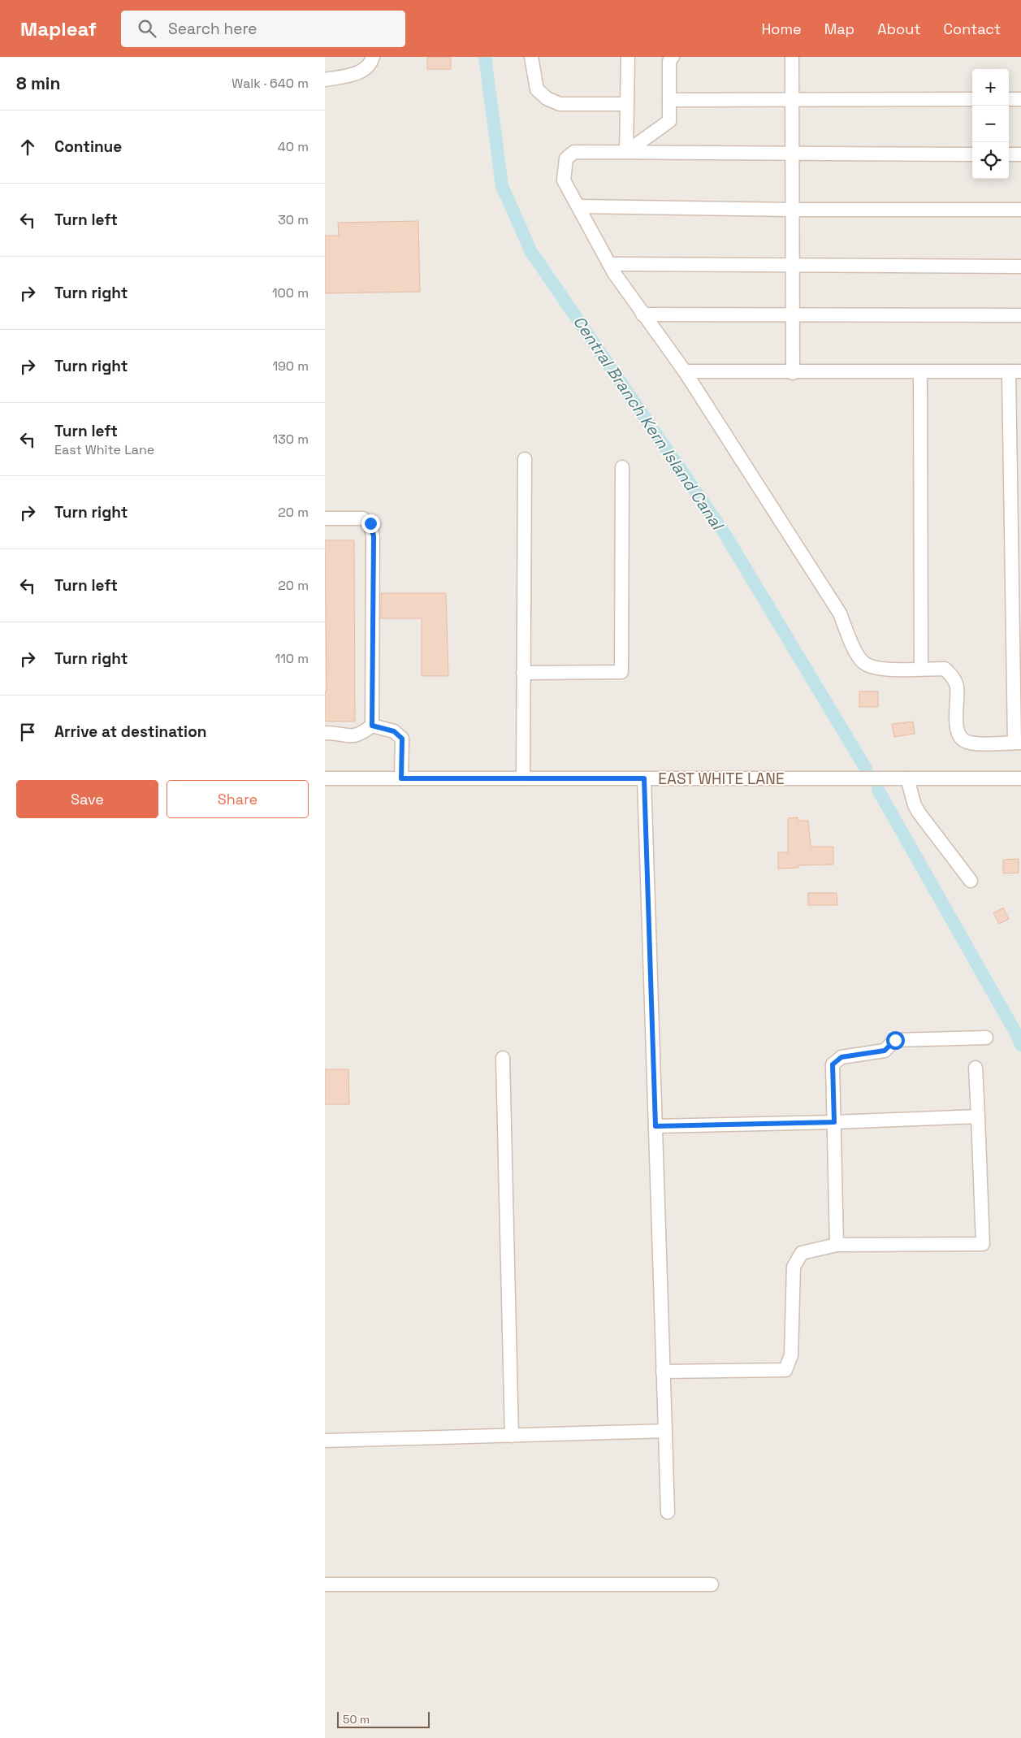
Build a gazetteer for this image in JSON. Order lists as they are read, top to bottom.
{
  "streets": {
    "street": ["EAST WHITE LANE"]
  },
  "water": ["Central Branch Kern Island Canal"],
  "scale_bar": "50 m",
  "page": {
    "header": "Mapleaf",
    "search": "Search here",
    "nav": [
      "Home",
      "Map",
      "About",
      "Contact"
    ],
    "heading": ["8 min", "Walk · 640 m"],
    "map_buttons": ["+", "−"],
    "list": [
      ["Continue", "40 m"],
      ["Turn left", "30 m"],
      ["Turn right", "100 m"],
      ["Turn right", "190 m"],
      ["Turn left", "East White Lane", "130 m"],
      ["Turn right", "20 m"],
      ["Turn left", "20 m"],
      ["Turn right", "110 m"],
      "Arrive at destination"
    ],
    "buttons": ["Save", "Share"],
    "scale": "50 m"
  }
}
